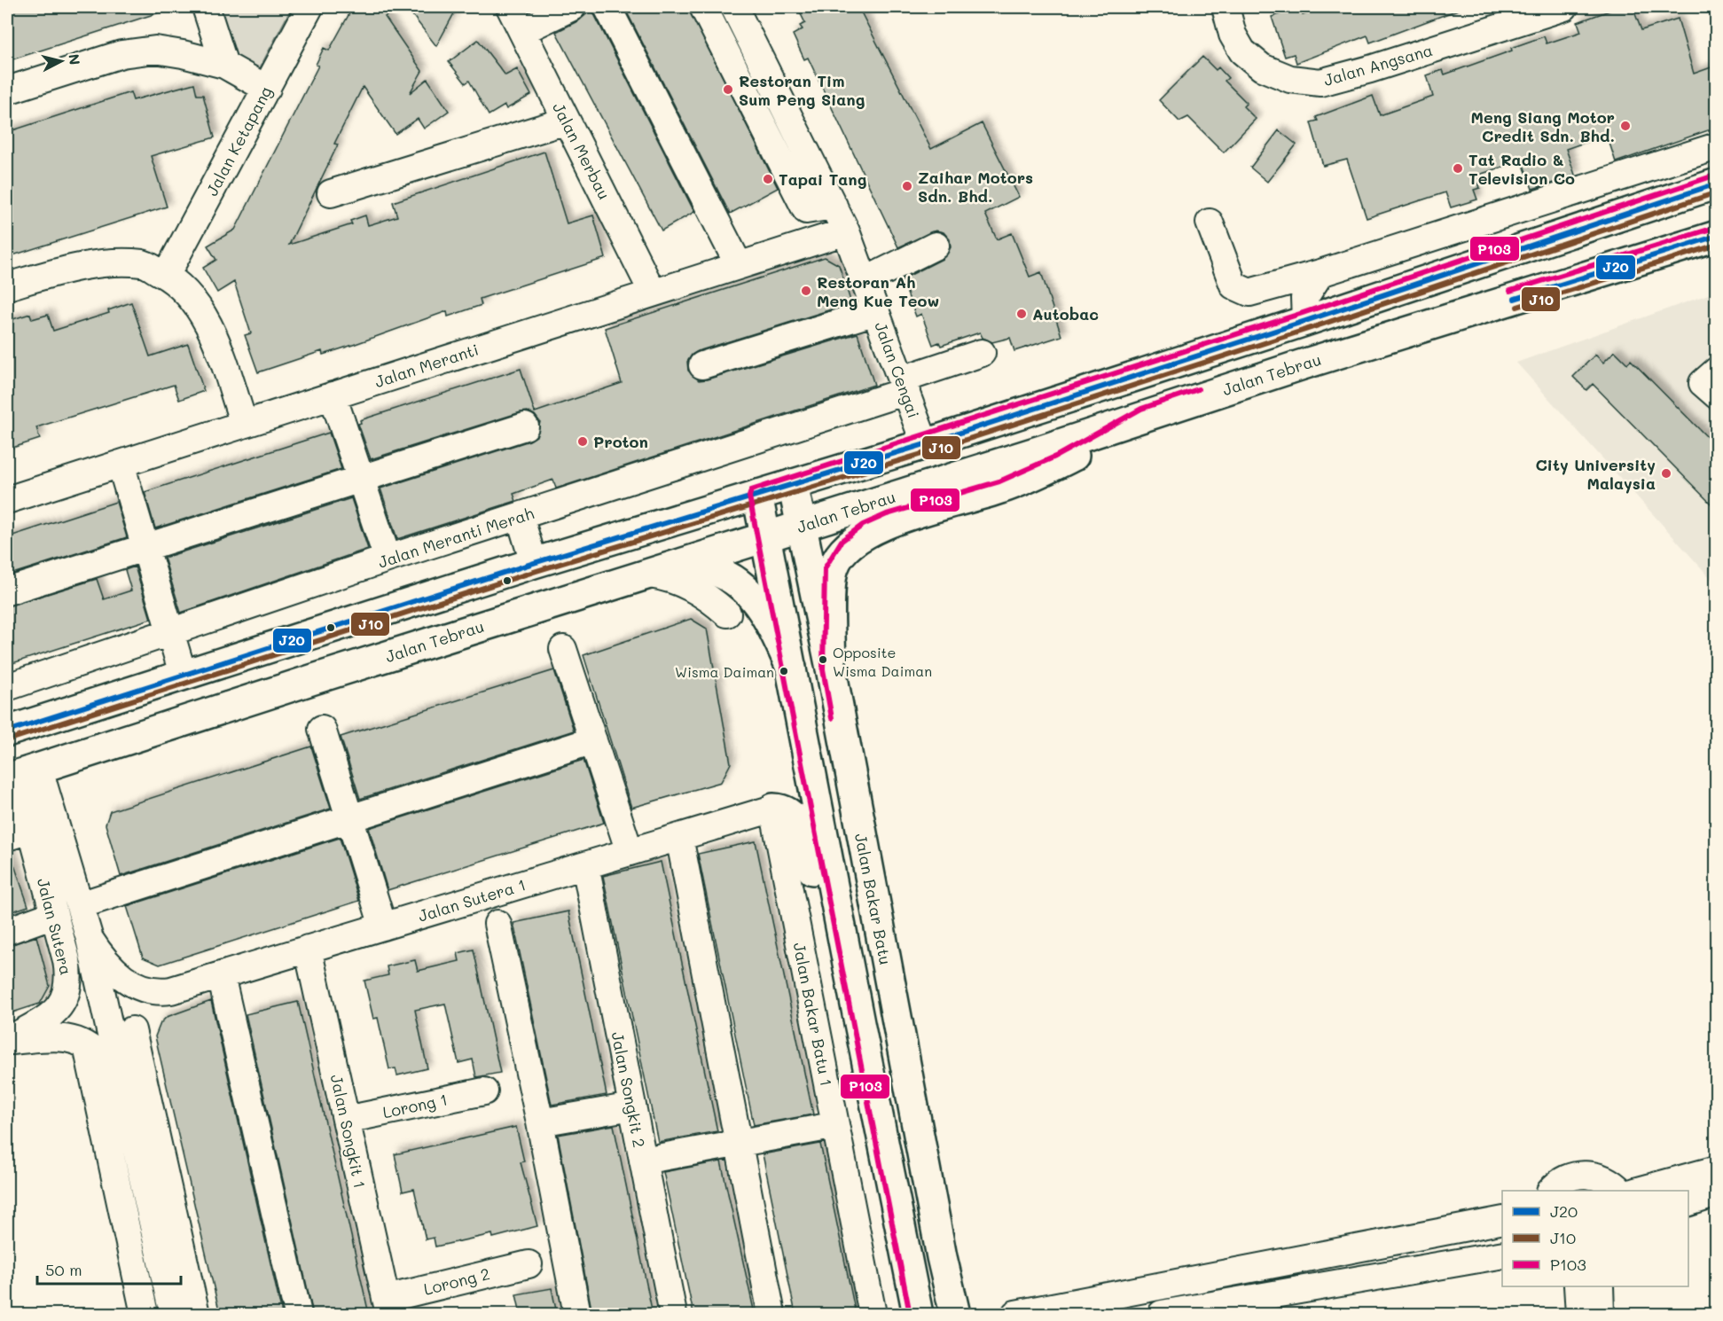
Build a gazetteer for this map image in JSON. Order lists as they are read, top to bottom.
{
  "streets": {
    "main road": ["Jalan Tebrau", "Jalan Bakar Batu"],
    "street": [
      "Jalan Angsana",
      "Jalan Ketapang",
      "Jalan Merbau",
      "Jalan Meranti",
      "Jalan Cengai",
      "Jalan Meranti Merah",
      "Jalan Sutera 1",
      "Jalan Sutera",
      "Jalan Bakar Batu 1",
      "Jalan Songkit 2",
      "Lorong 1",
      "Jalan Songkit 1",
      "Lorong 2"
    ]
  },
  "crossings": [
    ["Jalan Merbau", "Jalan Meranti"],
    ["Jalan Meranti", "Jalan Cengai"],
    ["Jalan Cengai", "Jalan Meranti Merah"],
    ["Jalan Tebrau", "Jalan Bakar Batu"],
    ["Jalan Tebrau", "Jalan Sutera"],
    ["Jalan Sutera 1", "Jalan Sutera"],
    ["Jalan Sutera 1", "Jalan Bakar Batu 1"],
    ["Jalan Sutera 1", "Jalan Songkit 2"],
    ["Jalan Sutera 1", "Jalan Songkit 1"],
    ["Lorong 1", "Jalan Songkit 1"],
    ["Jalan Songkit 1", "Lorong 2"]
  ],
  "places": [
    "Restoran Tim Sum Peng Siang",
    "Meng Siang Motor Credit Sdn. Bhd.",
    "Tat Radio & Television Co",
    "Tapai Tang",
    "Zaihar Motors Sdn. Bhd.",
    "Restoran Ah Meng Kue Teow",
    "Autobac",
    "Proton",
    "City University Malaysia",
    "Opposite Wisma Daiman",
    "Wisma Daiman"
  ],
  "lines": ["transit line P103", "transit line J20", "transit line J10"],
  "legend": ["J20", "J10", "P103"],
  "scale_bar": "50 m",
  "north": "right"
}
